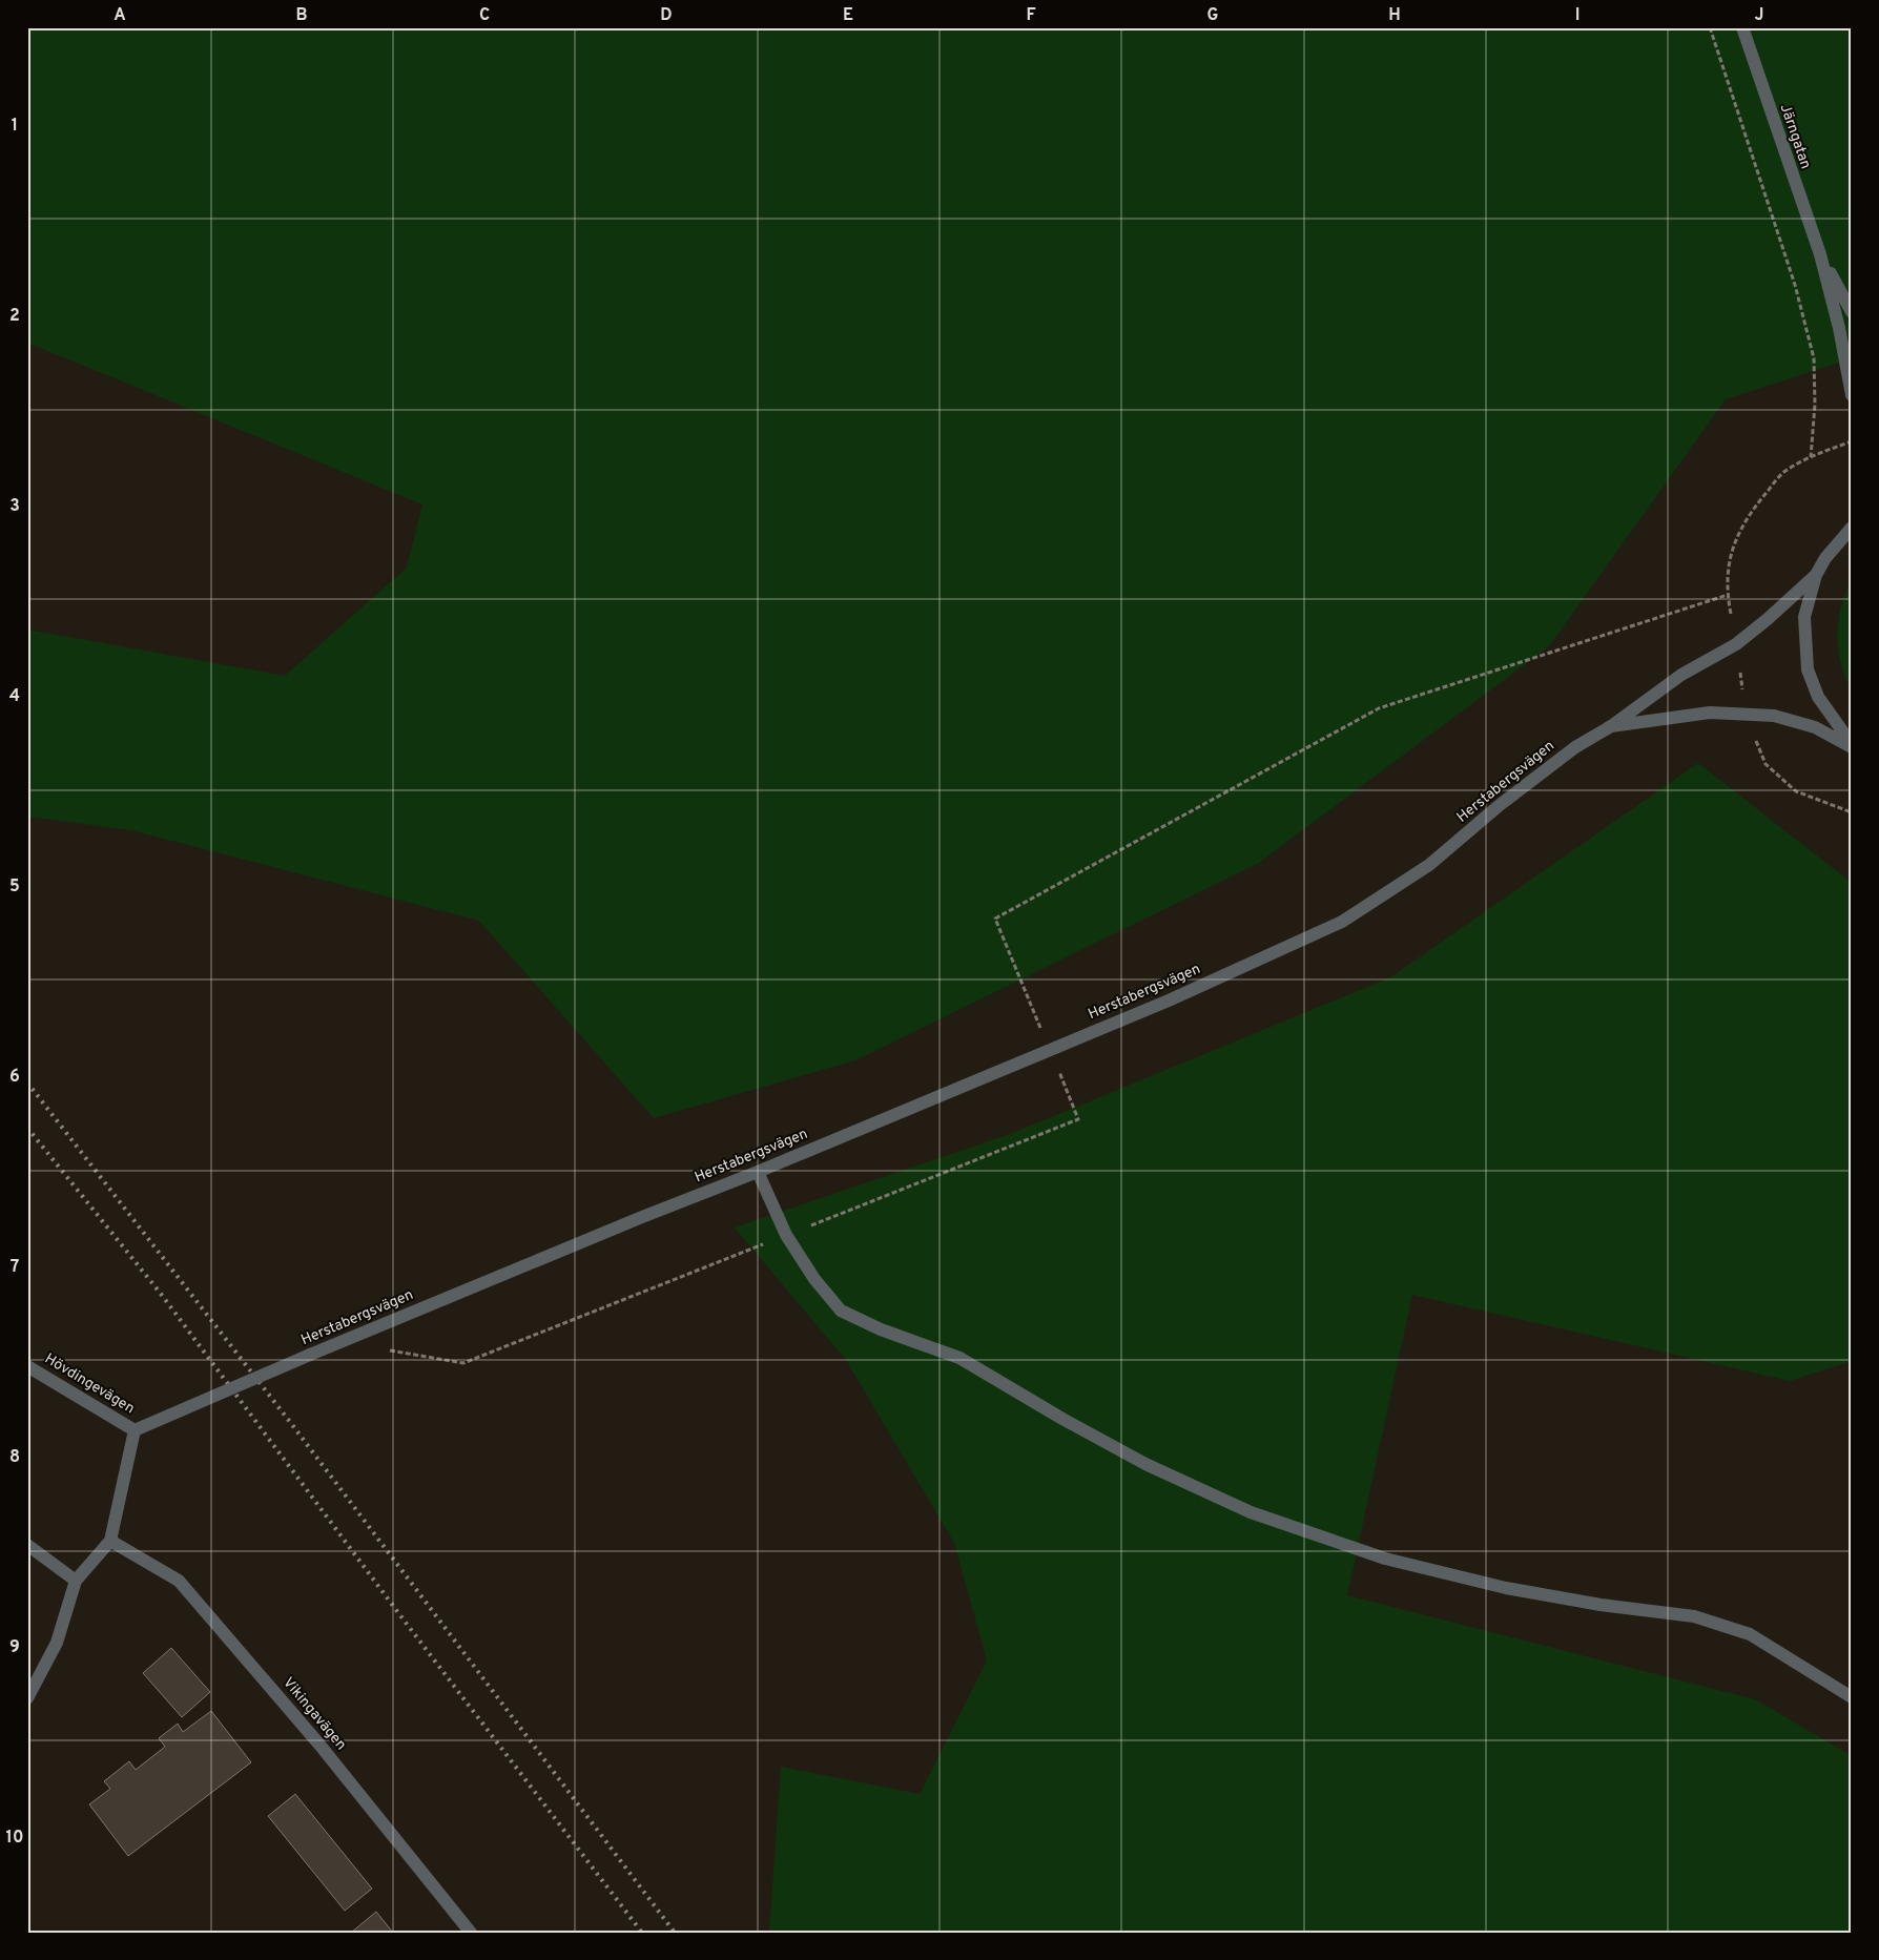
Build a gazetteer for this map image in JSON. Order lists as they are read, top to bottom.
{
  "streets": {
    "street": [
      "Järngatan",
      "Herstabergsvägen",
      "Hövdingevägen",
      "Vikingavägen"
    ]
  },
  "crossings": [
    ["Herstabergsvägen", "Hövdingevägen"]
  ],
  "grid": {
    "columns": [
      "A",
      "B",
      "C",
      "D",
      "E",
      "F",
      "G",
      "H",
      "I",
      "J"
    ],
    "rows": [
      "1",
      "2",
      "3",
      "4",
      "5",
      "6",
      "7",
      "8",
      "9",
      "10"
    ]
  }
}
